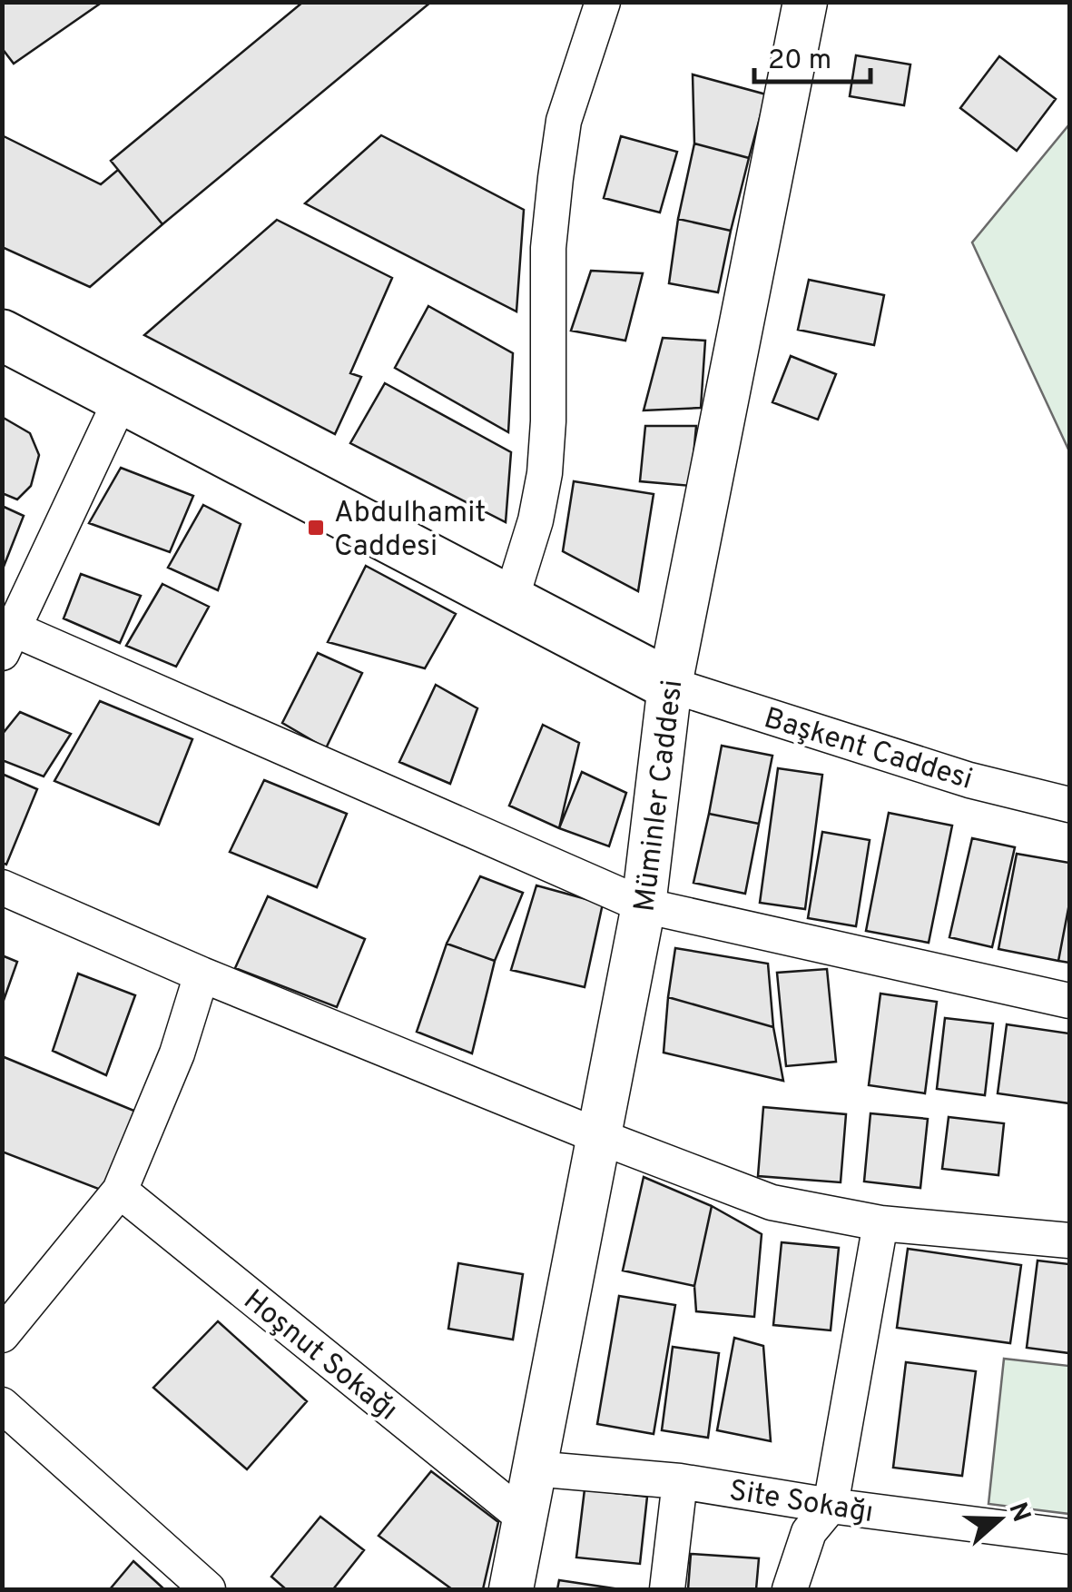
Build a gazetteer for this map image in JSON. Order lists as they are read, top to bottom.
{
  "streets": {
    "street": [
      "Başkent Caddesi",
      "Müminler Caddesi",
      "Hoşnut Sokağı",
      "Site Sokağı"
    ]
  },
  "crossings": [
    ["Başkent Caddesi", "Müminler Caddesi"],
    ["Müminler Caddesi", "Hoşnut Sokağı"],
    ["Müminler Caddesi", "Site Sokağı"]
  ],
  "places": {
    "transit": ["Abdulhamit Caddesi"]
  },
  "scale_bar": "20 m",
  "north": "right"
}
